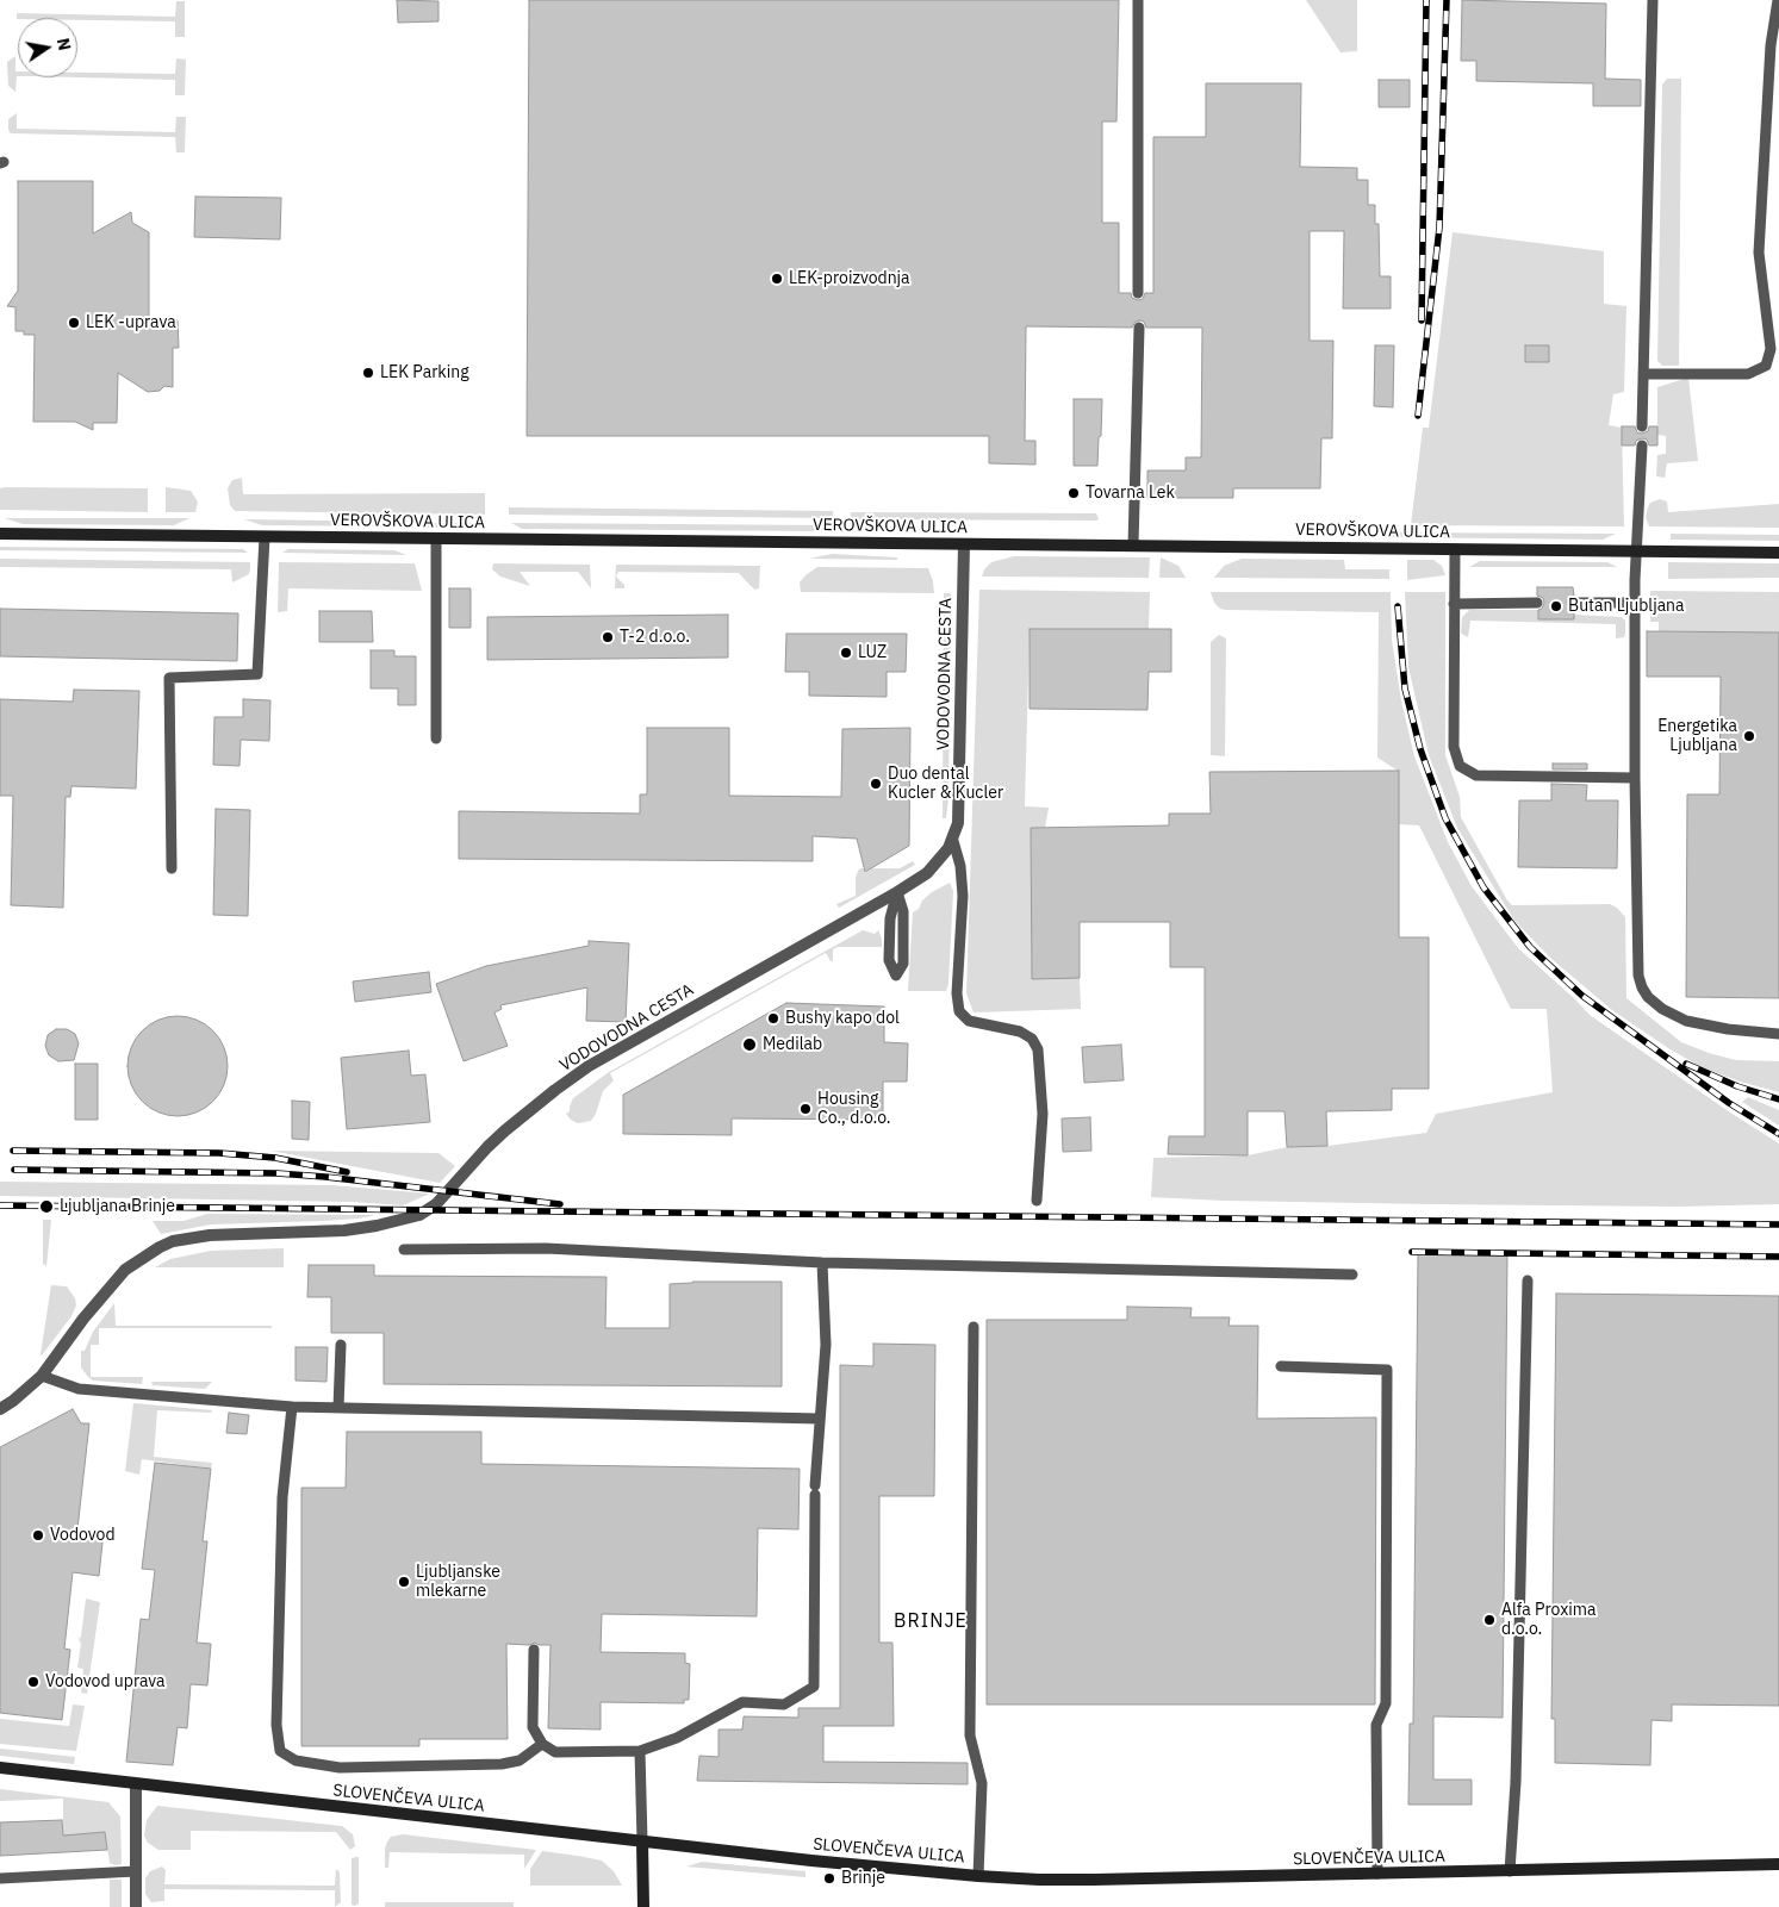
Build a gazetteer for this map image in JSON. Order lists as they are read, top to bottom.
{
  "streets": {
    "street": ["VEROVŠKOVA ULICA", "VODOVODNA CESTA", "SLOVENČEVA ULICA"]
  },
  "crossings": [
    ["VEROVŠKOVA ULICA", "VODOVODNA CESTA"]
  ],
  "districts": ["BRINJE"],
  "places": [
    "LEK-proizvodnja",
    "LEK -uprava",
    "LEK Parking",
    "Tovarna Lek",
    "Butan Ljubljana",
    "T-2 d.o.o.",
    "LUZ",
    "Energetika Ljubljana",
    "Duo dental Kucler & Kucler",
    "Bushy kapo dol",
    "Medilab",
    "Housing Co., d.o.o.",
    "Ljubljana Brinje",
    "Vodovod",
    "Ljubljanske mlekarne",
    "Alfa Proxima d.o.o.",
    "Vodovod uprava",
    "Brinje"
  ],
  "north": "right"
}
